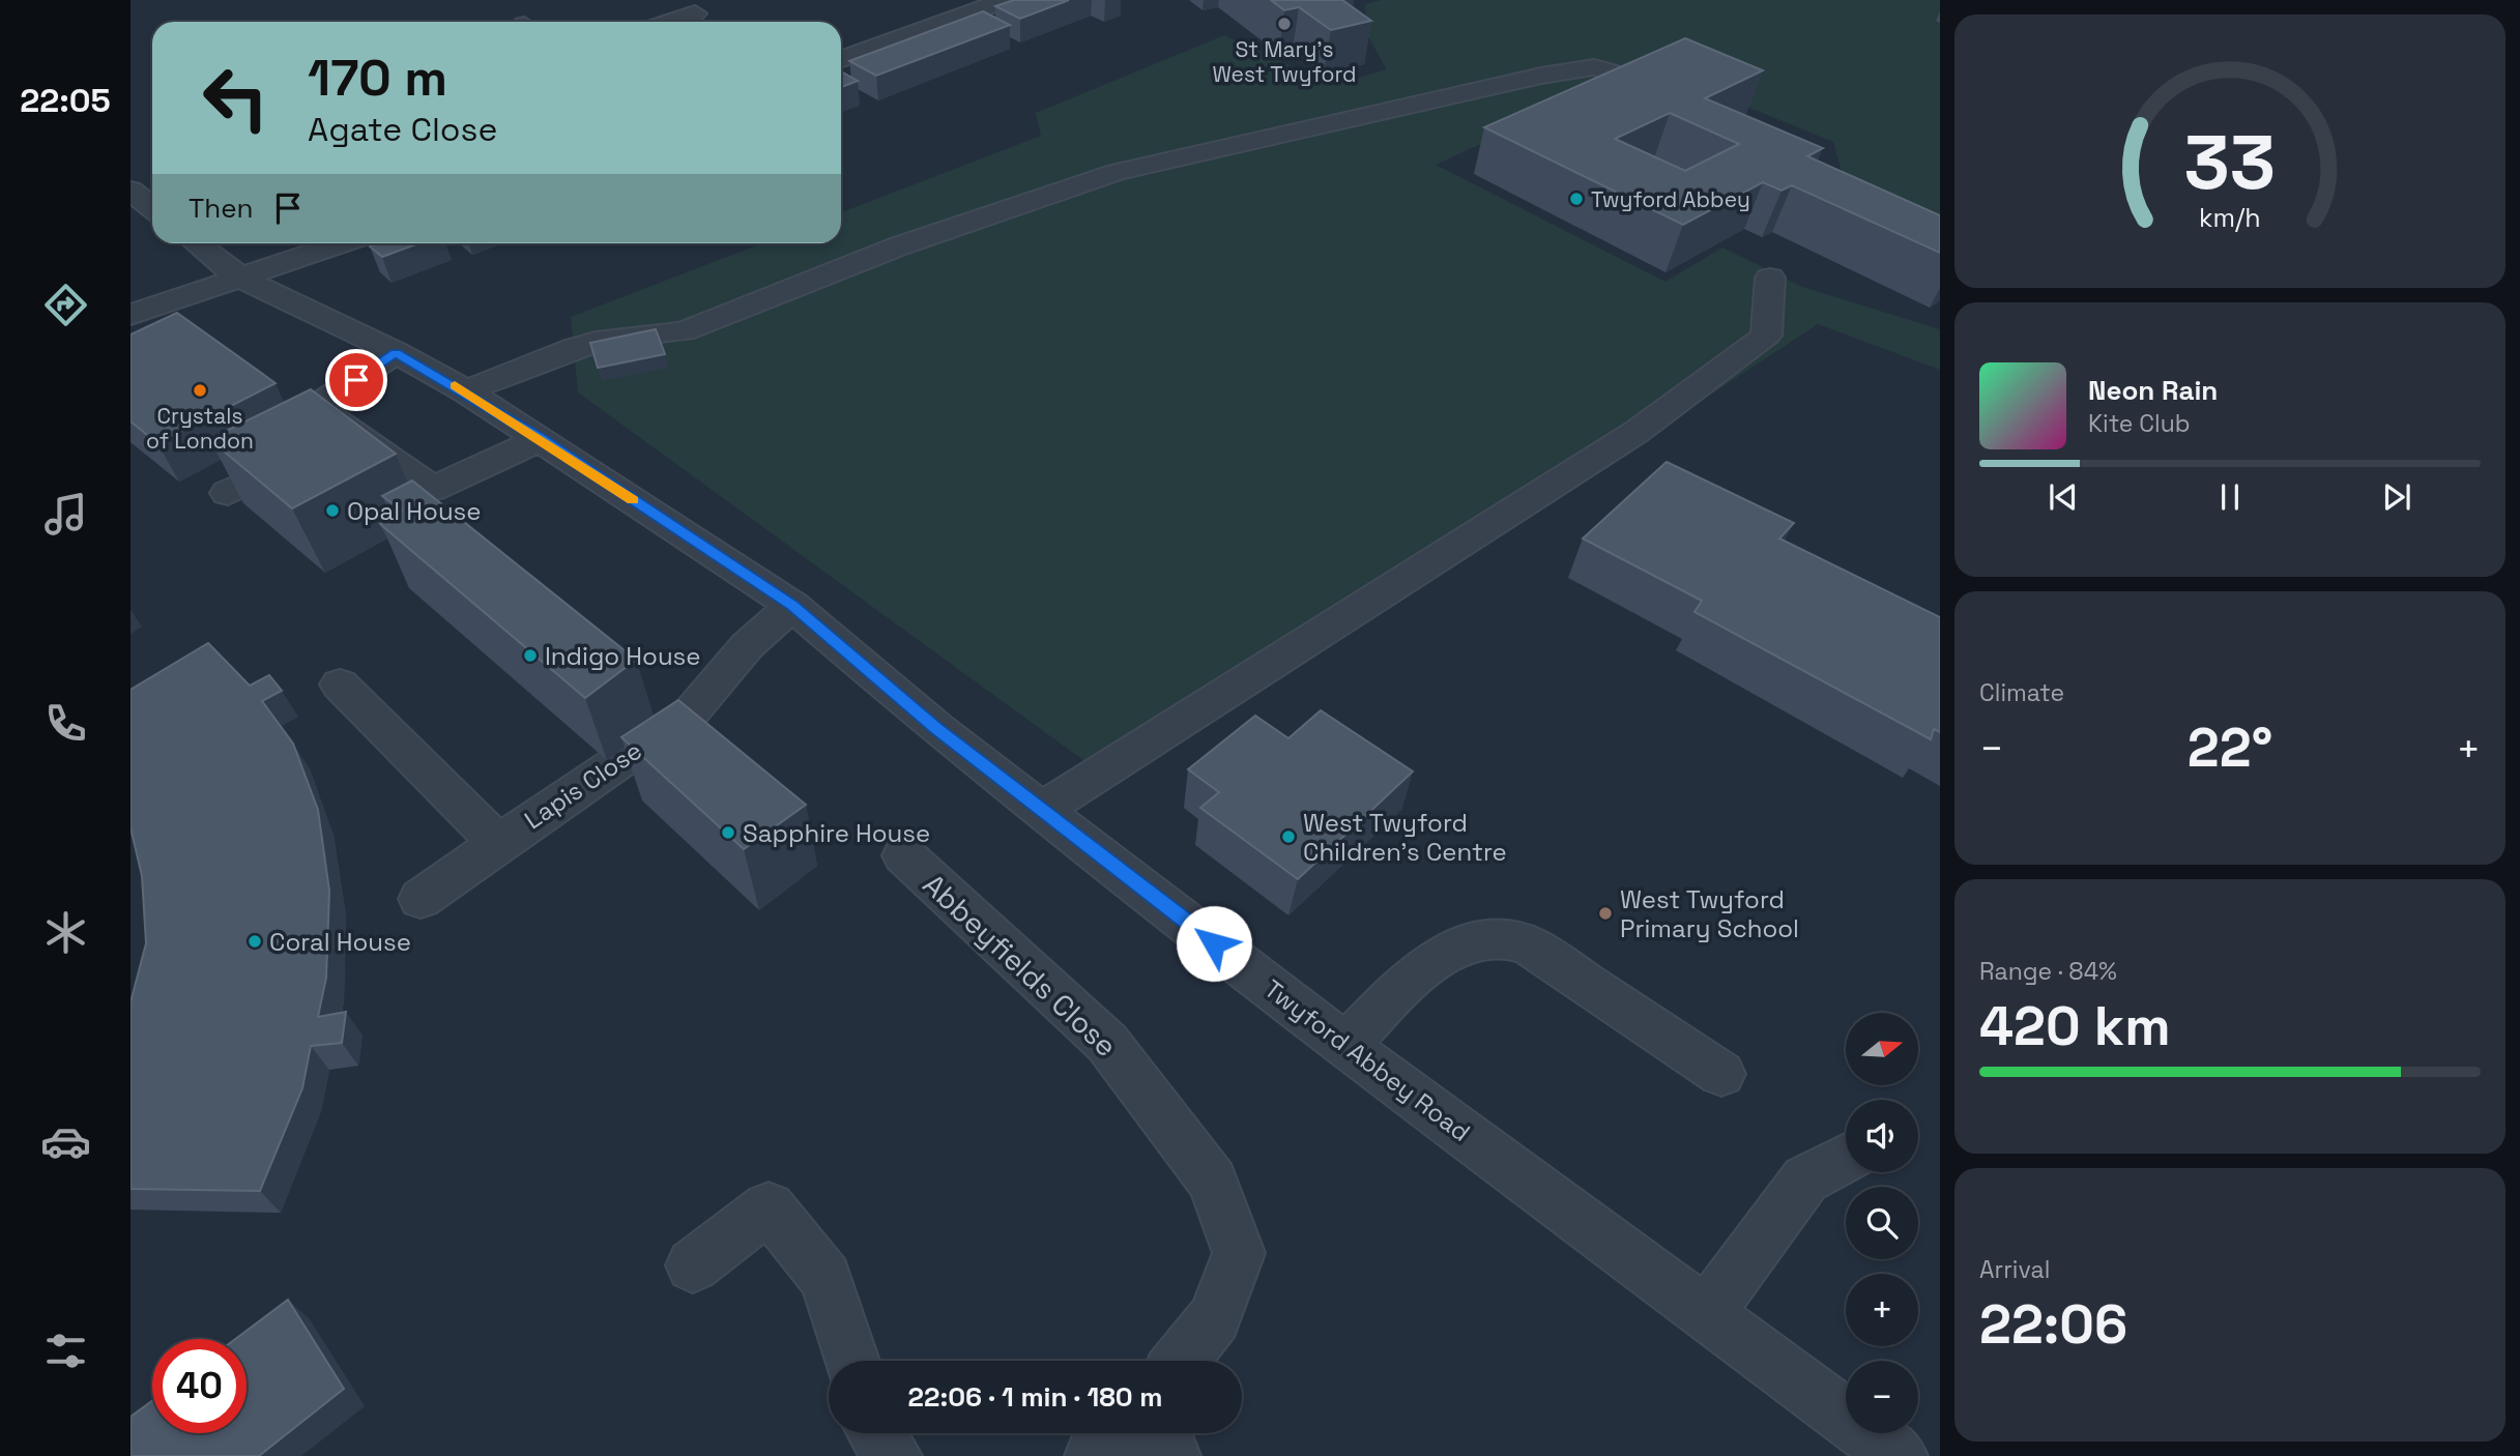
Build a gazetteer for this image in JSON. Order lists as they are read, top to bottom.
{
  "streets": {
    "street": ["Lapis Close", "Abbeyfields Close", "Twyford Abbey Road"]
  },
  "crossings": [
    ["Lapis Close", "Twyford Abbey Road"]
  ],
  "places": [
    "St Mary's West Twyford",
    "Twyford Abbey",
    "Crystals of London",
    "Opal House",
    "Indigo House",
    "Sapphire House",
    "West Twyford Children's Centre",
    "West Twyford Primary School",
    "Coral House"
  ],
  "north": "right",
  "page": {
    "tabs": "22:05",
    "turn": ["170 m", "Agate Close"],
    "then": "Then",
    "song": ["Neon Rain", "Kite Club"],
    "tile": [
      "Climate",
      ["Range · 84%", "420 km"],
      ["Arrival", "22:06"]
    ],
    "heat": ["−", "22°", "+"],
    "map_buttons": ["+", "−"],
    "limit": "40",
    "trip": "22:06 · 1 min · 180 m",
    "gauge": ["33", "km/h"]
  }
}
